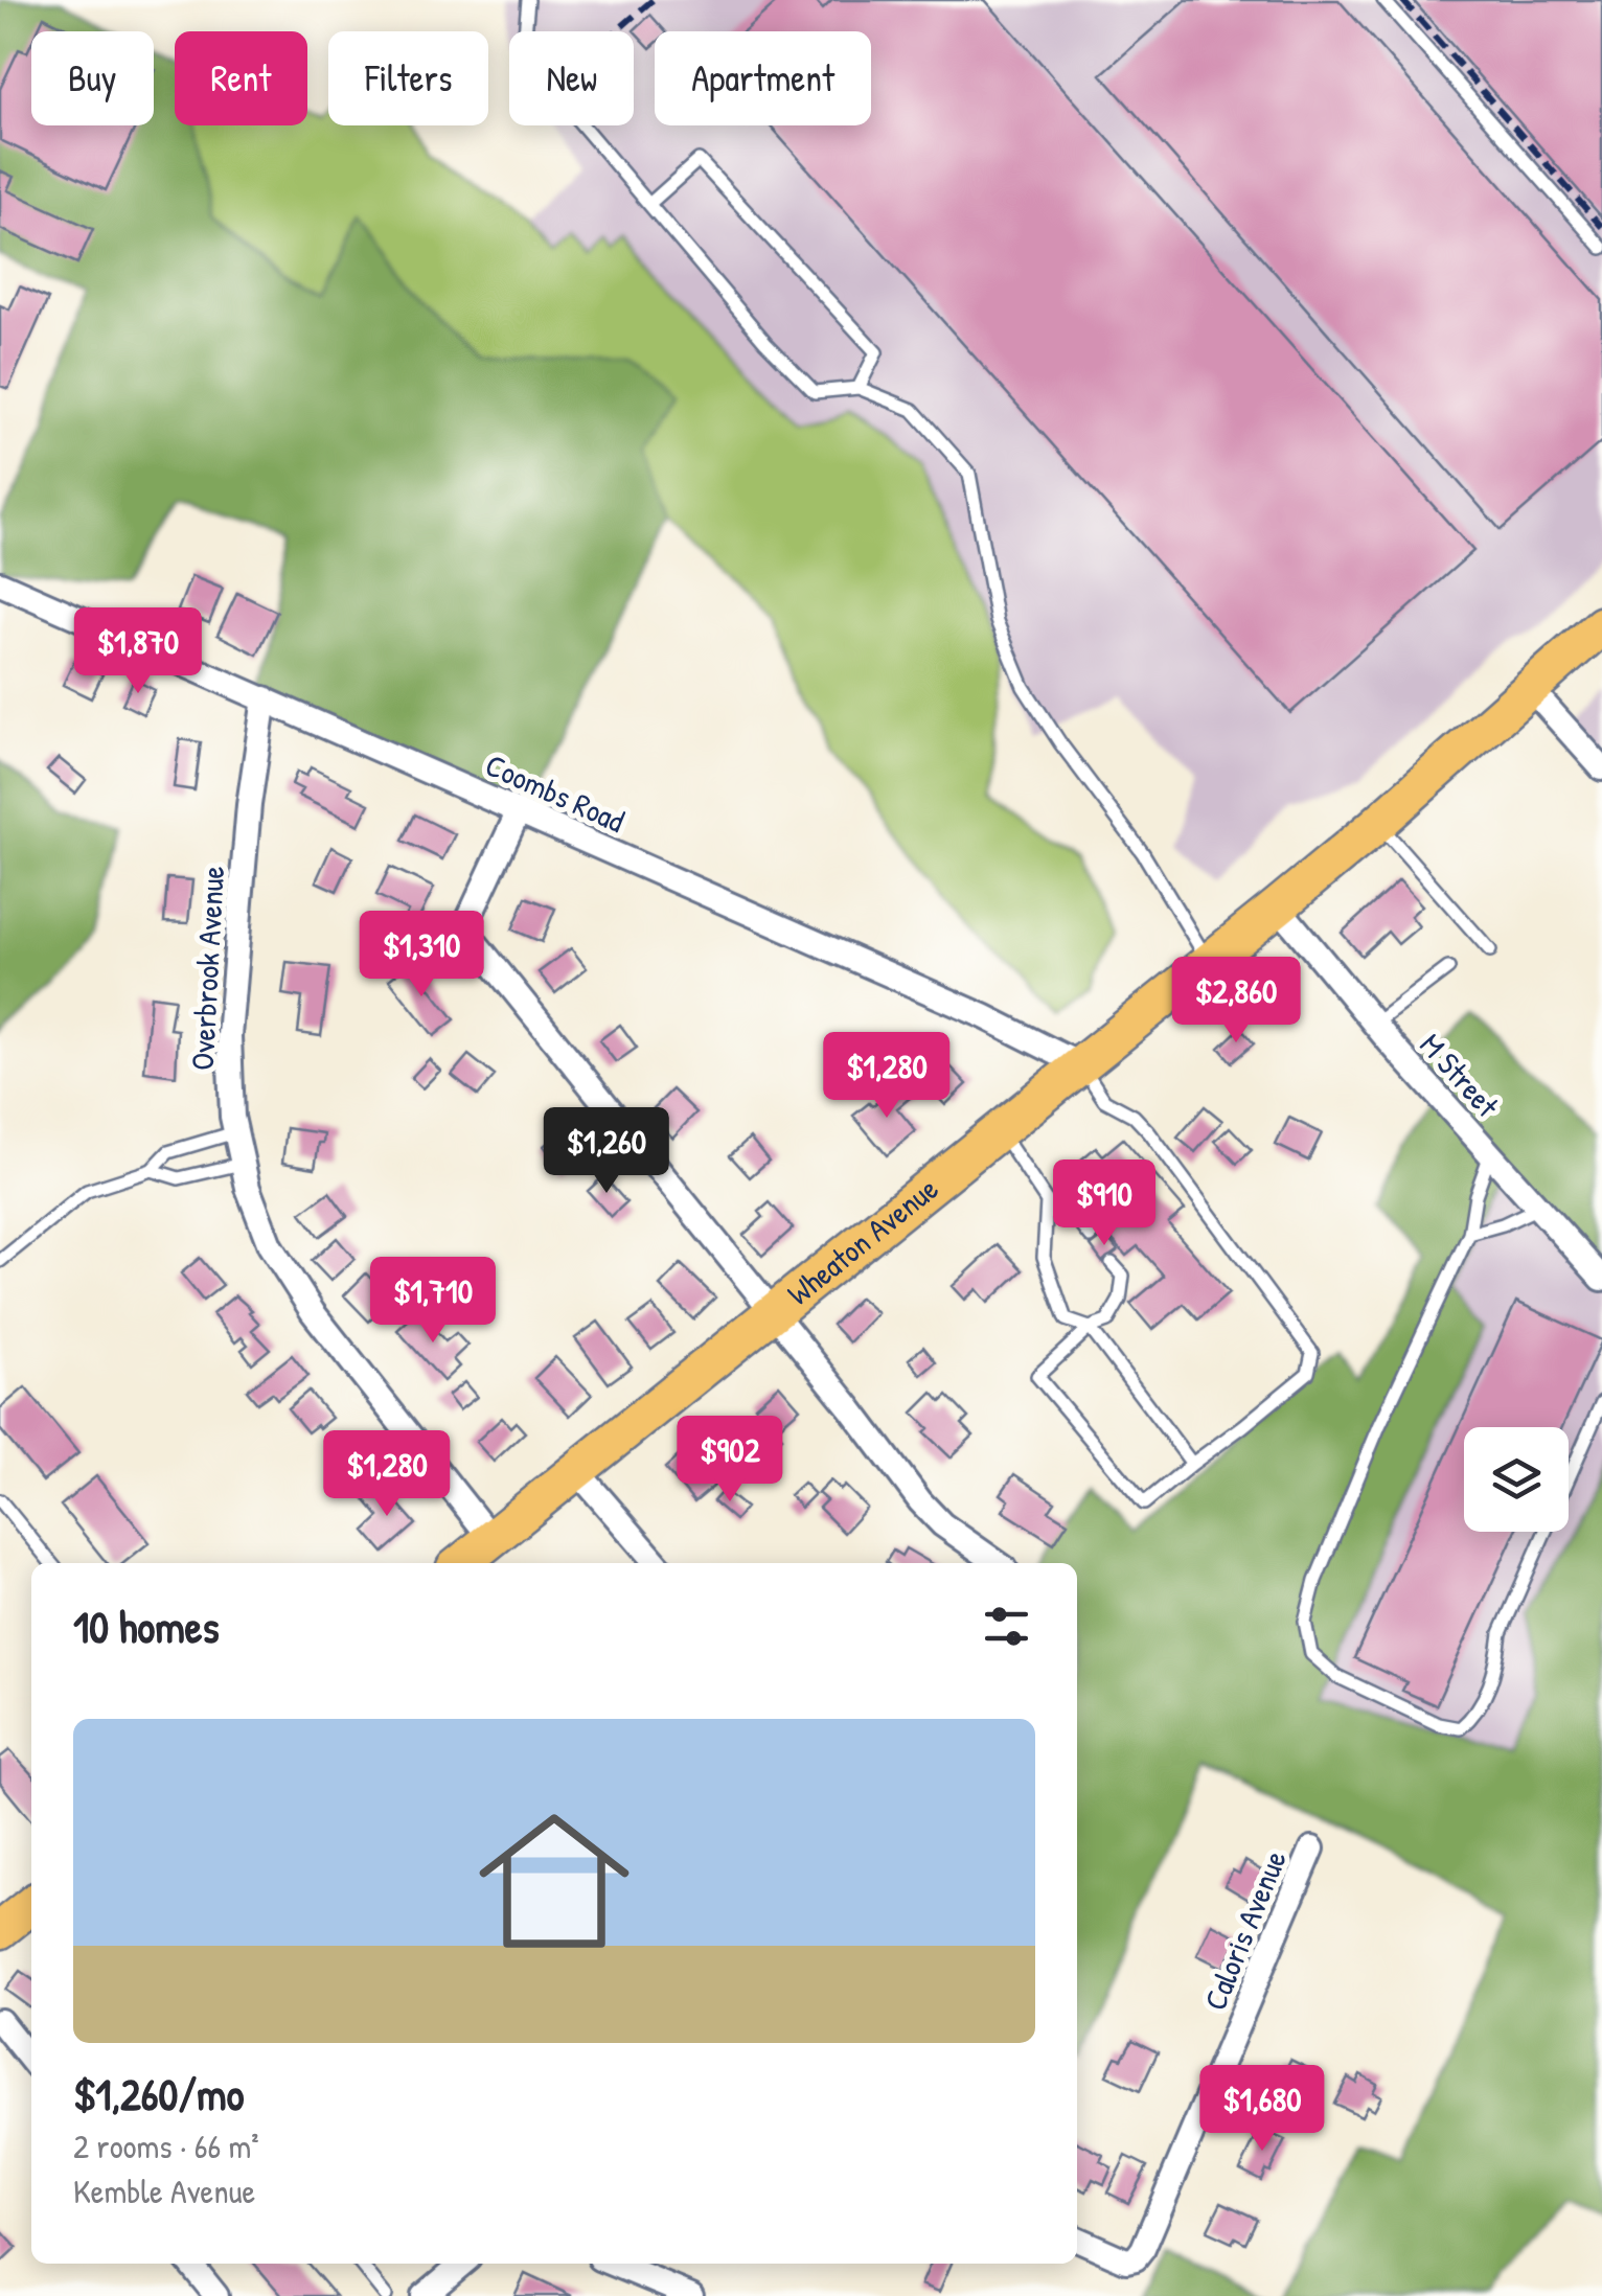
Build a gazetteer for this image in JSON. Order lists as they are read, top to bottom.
{
  "streets": {
    "main road": ["Wheaton Avenue"],
    "street": [
      "Coombs Road",
      "Overbrook Avenue",
      "M Street",
      "Caloris Avenue"
    ]
  },
  "crossings": [
    ["Coombs Road", "Overbrook Avenue"],
    ["Coombs Road", "Wheaton Avenue"],
    ["Overbrook Avenue", "Wheaton Avenue"],
    ["M Street", "Wheaton Avenue"]
  ],
  "page": {
    "chip": [
      "Buy",
      "Rent",
      "Filters",
      "New",
      "Apartment"
    ],
    "price": [
      "$1,870",
      "$1,310",
      "$2,860",
      "$1,280",
      "$1,260",
      "$910",
      "$1,710",
      "$902",
      "$1,280",
      "$1,680"
    ],
    "heading": "10 homes",
    "list": [
      {
        "name": "$1,260/mo",
        "note": "2 rooms · 66 m² · Kemble Avenue"
      }
    ]
  }
}
